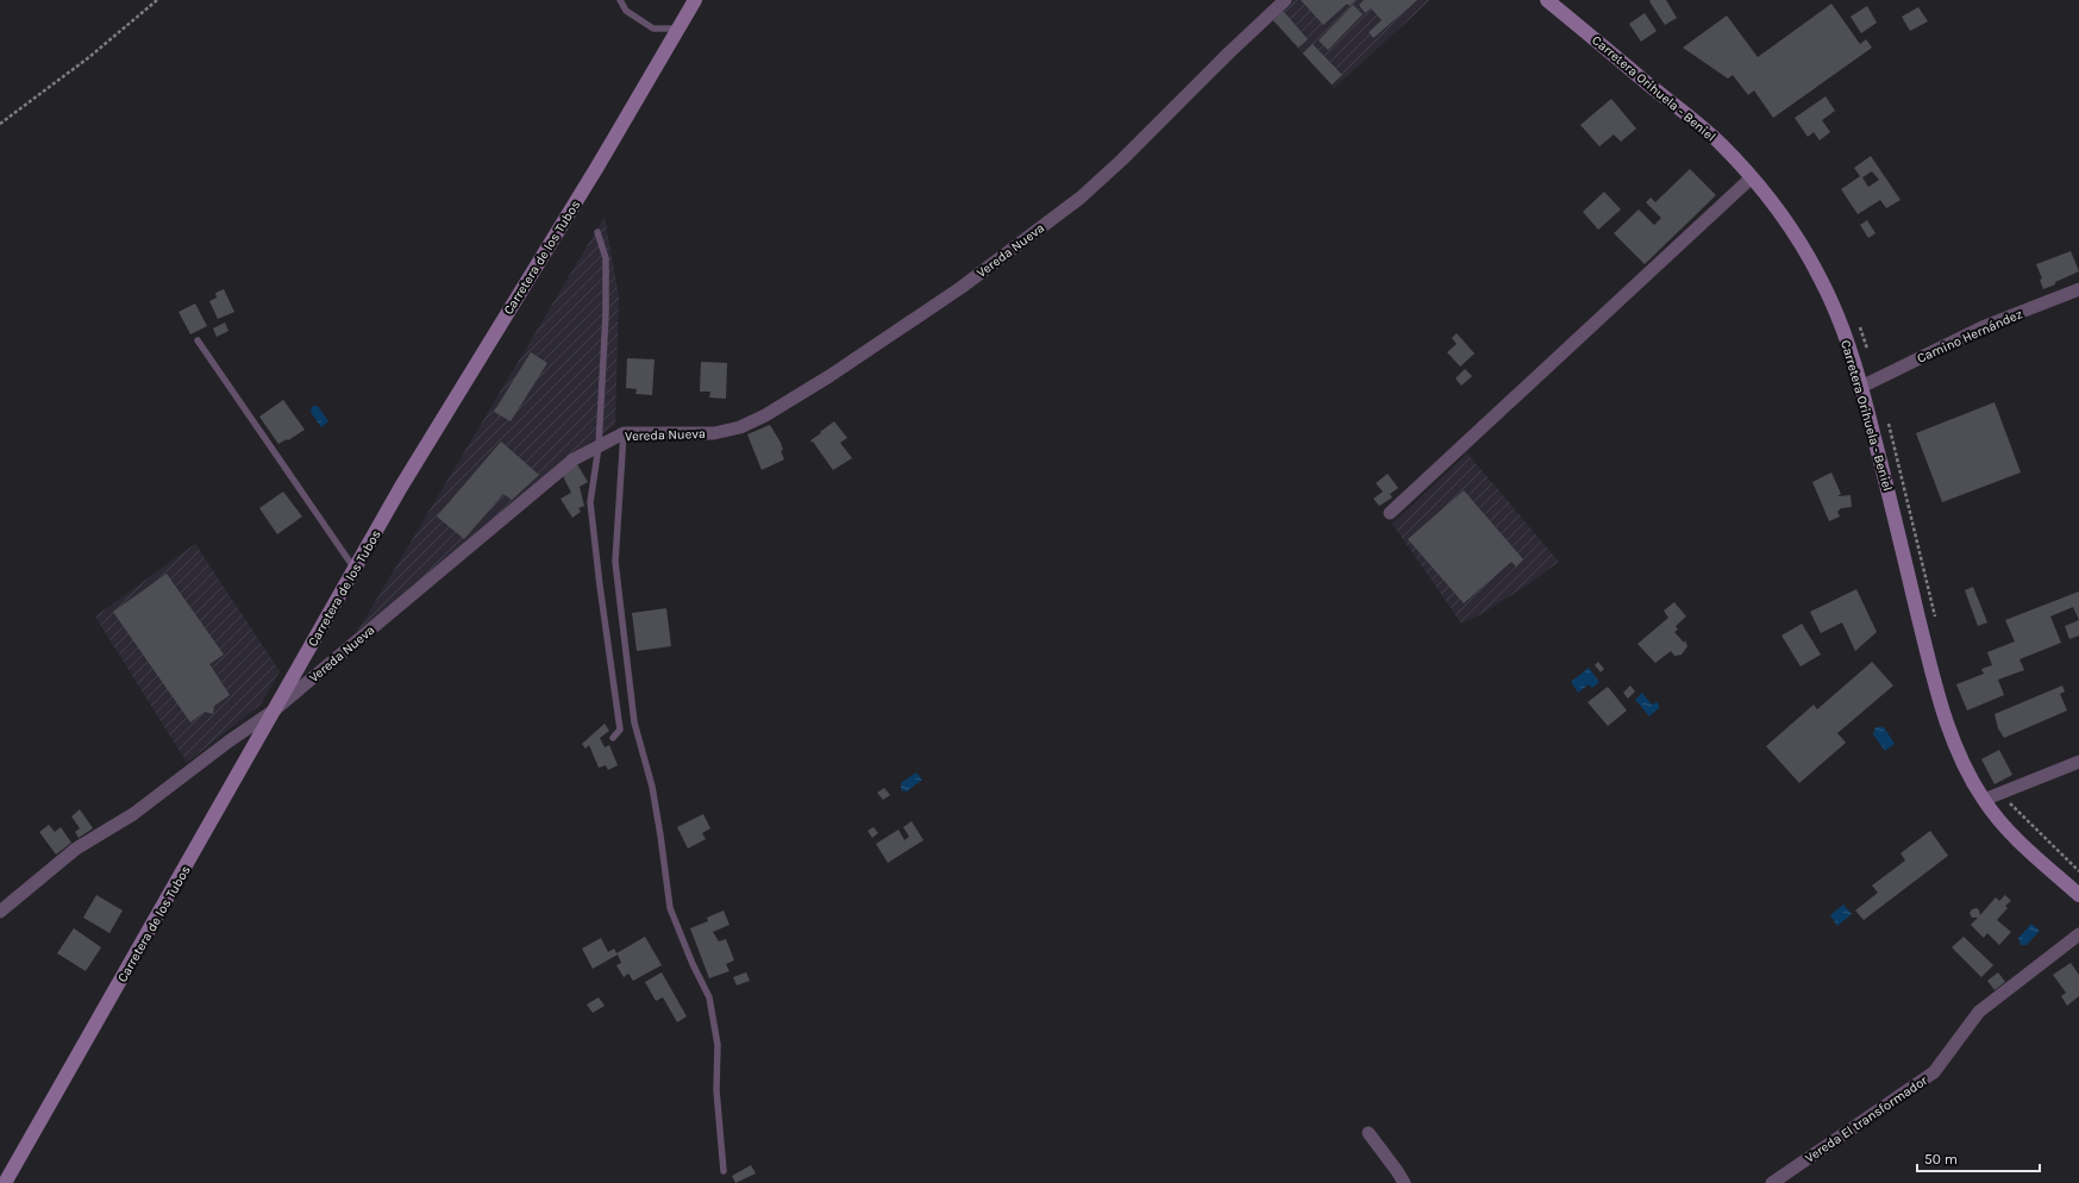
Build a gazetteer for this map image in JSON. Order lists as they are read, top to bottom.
{
  "streets": {
    "street": [
      "Carretera Orihuela - Beniel",
      "Vereda Nueva",
      "Carretera de los Tubos",
      "Camino Hernández",
      "Vereda El transformador"
    ]
  },
  "crossings": [
    ["Carretera Orihuela - Beniel", "Camino Hernández"],
    ["Vereda Nueva", "Carretera de los Tubos"]
  ],
  "scale_bar": "50 m"
}
